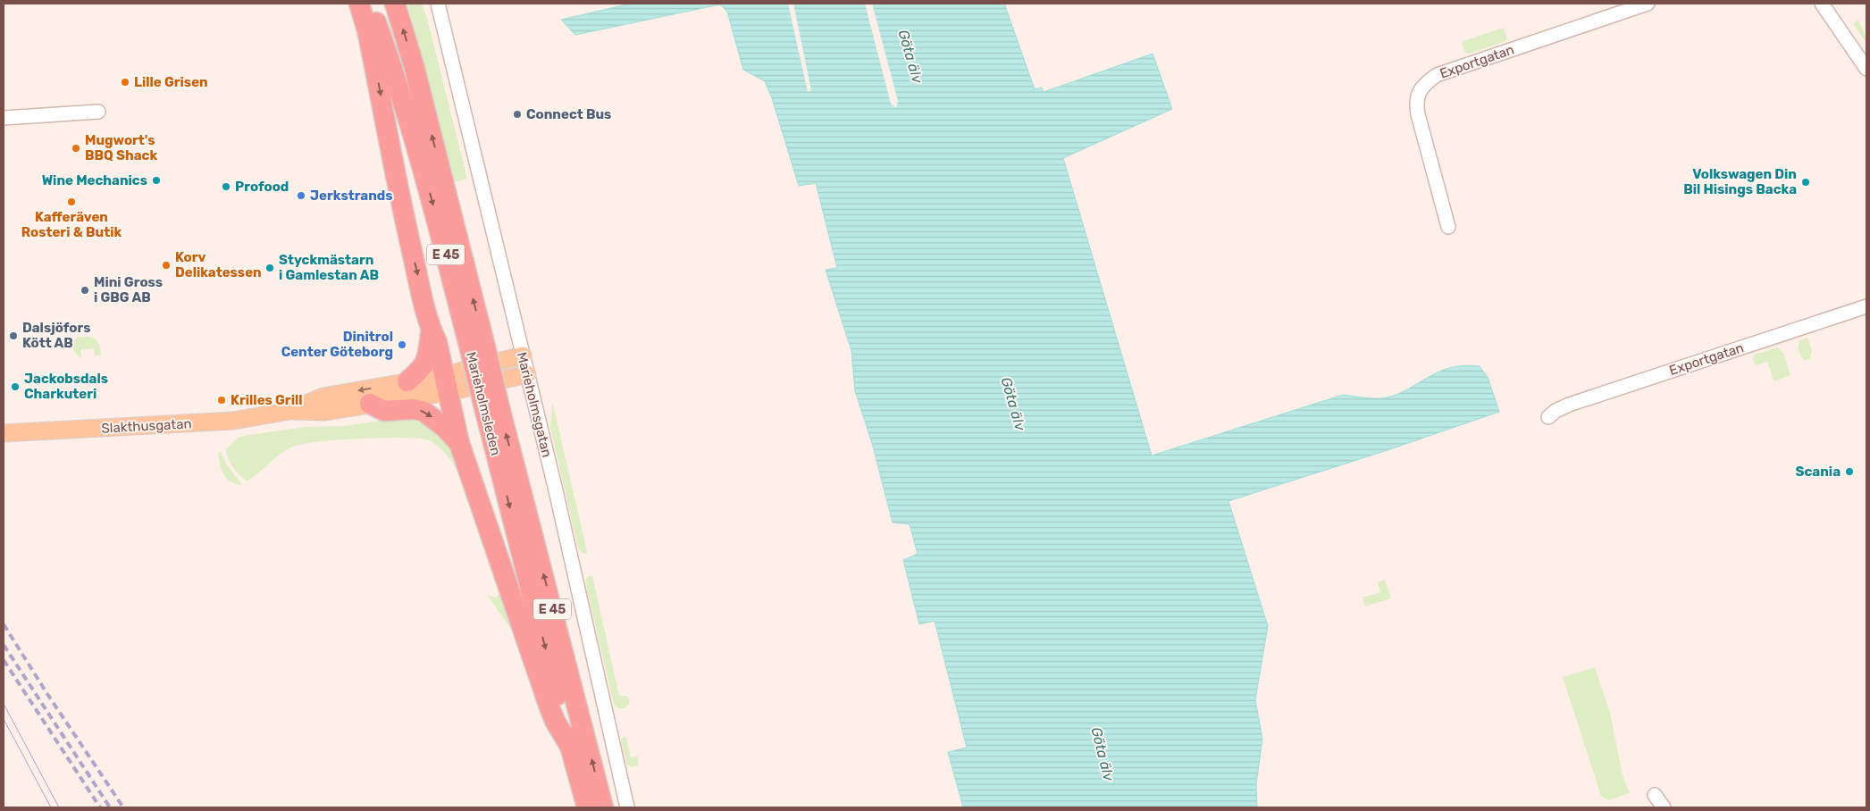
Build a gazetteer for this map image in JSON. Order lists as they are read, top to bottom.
{
  "streets": {
    "highway": ["E 45", "Marieholmsleden"],
    "main road": ["Slakthusgatan"],
    "street": ["Exportgatan", "Marieholmsgatan"]
  },
  "crossings": [
    ["Marieholmsgatan", "Slakthusgatan"]
  ],
  "water": ["Göta älv"],
  "places": [
    "Lille Grisen",
    "Connect Bus",
    "Mugwort's BBQ Shack",
    "Wine Mechanics",
    "Volkswagen Din Bil Hisings Backa",
    "Profood",
    "Jerkstrands",
    "Kafferäven Rosteri & Butik",
    "Korv Delikatessen",
    "Styckmästarn i Gamlestan AB",
    "Mini Gross i GBG AB",
    "Dalsjöfors Kött AB",
    "Dinitrol Center Göteborg",
    "Jackobsdals Charkuteri",
    "Krilles Grill",
    "Scania"
  ]
}
